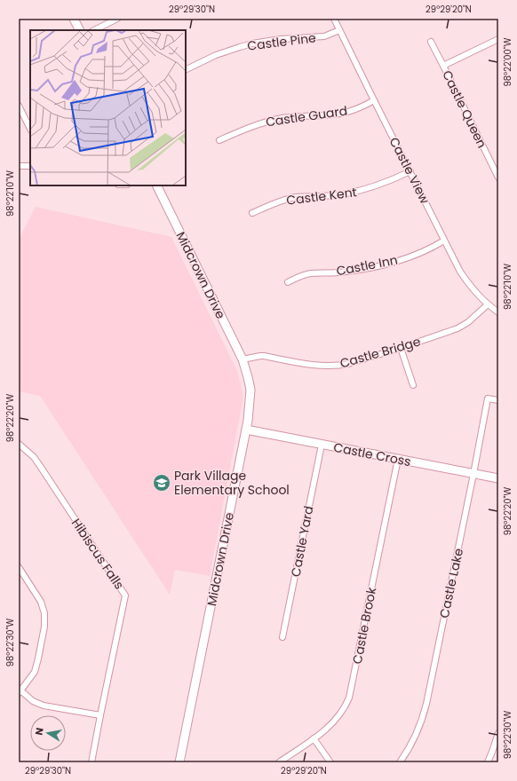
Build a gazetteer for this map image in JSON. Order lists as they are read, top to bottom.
{
  "streets": {
    "street": [
      "Castle Pine",
      "Castle Queen",
      "Castle Guard",
      "Castle View",
      "Castle Kent",
      "Castle Inn",
      "Midcrown Drive",
      "Castle Bridge",
      "Castle Cross",
      "Castle Yard",
      "Hibiscus Falls",
      "Castle Lake",
      "Castle Brook"
    ]
  },
  "crossings": [
    ["Castle Pine", "Castle View"],
    ["Castle Guard", "Castle View"],
    ["Castle View", "Castle Kent"],
    ["Castle View", "Castle Inn"],
    ["Castle View", "Castle Bridge"],
    ["Midcrown Drive", "Castle Bridge"],
    ["Midcrown Drive", "Castle Cross"],
    ["Castle Cross", "Castle Yard"],
    ["Castle Cross", "Castle Lake"],
    ["Castle Cross", "Castle Brook"]
  ],
  "places": {
    "school or university": ["Park Village Elementary School"]
  },
  "north": "left",
  "coordinates": [
    "29°29'30\"N",
    "29°29'20\"N",
    "98°22'00\"W",
    "98°22'10\"W",
    "98°22'20\"W",
    "98°22'30\"W"
  ]
}
